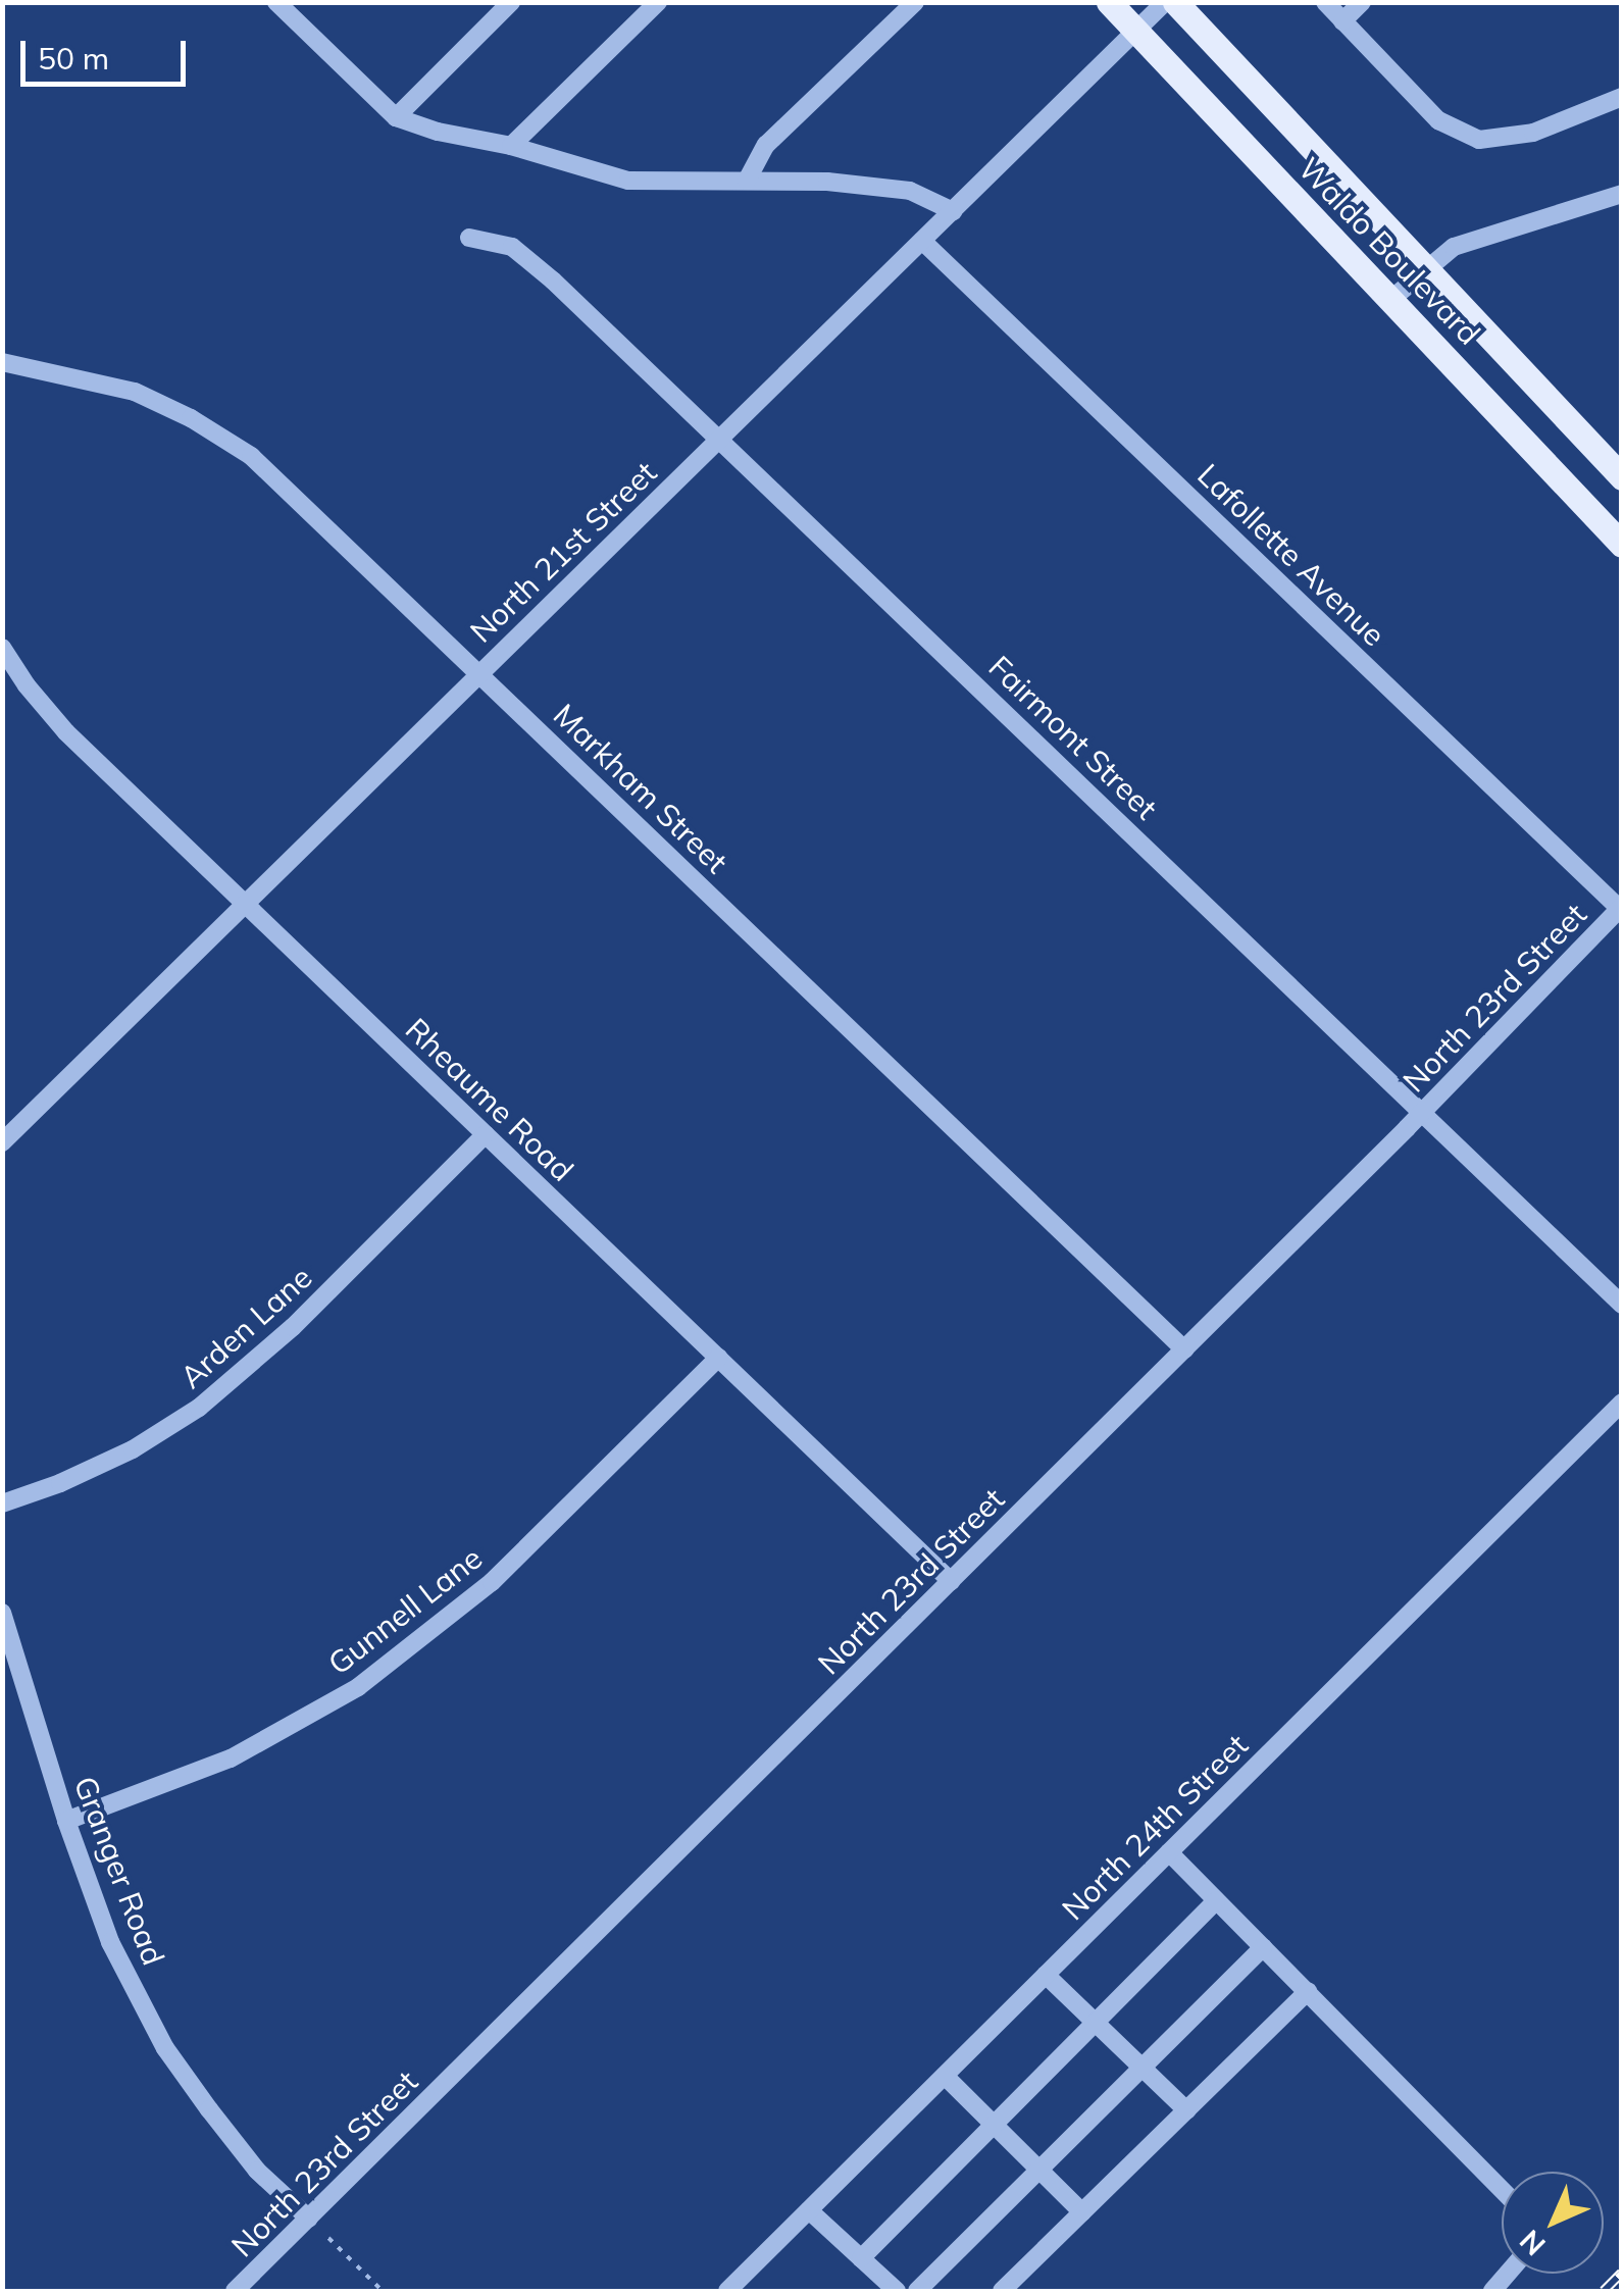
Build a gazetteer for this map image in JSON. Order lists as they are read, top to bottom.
{
  "streets": {
    "main road": ["Waldo Boulevard"],
    "street": [
      "North 21st Street",
      "Lafollette Avenue",
      "Fairmont Street",
      "Markham Street",
      "North 23rd Street",
      "Rheaume Road",
      "Arden Lane",
      "Gunnell Lane",
      "North 24th Street",
      "Granger Road"
    ]
  },
  "crossings": [
    ["Waldo Boulevard", "North 21st Street"],
    ["North 21st Street", "Lafollette Avenue"],
    ["North 21st Street", "Fairmont Street"],
    ["North 21st Street", "Markham Street"],
    ["North 21st Street", "Rheaume Road"],
    ["Lafollette Avenue", "North 23rd Street"],
    ["Fairmont Street", "North 23rd Street"],
    ["Markham Street", "North 23rd Street"],
    ["North 23rd Street", "Rheaume Road"],
    ["North 23rd Street", "Granger Road"],
    ["Rheaume Road", "Arden Lane"],
    ["Rheaume Road", "Gunnell Lane"],
    ["Gunnell Lane", "Granger Road"]
  ],
  "scale_bar": "50 m",
  "north": "bottom left"
}
